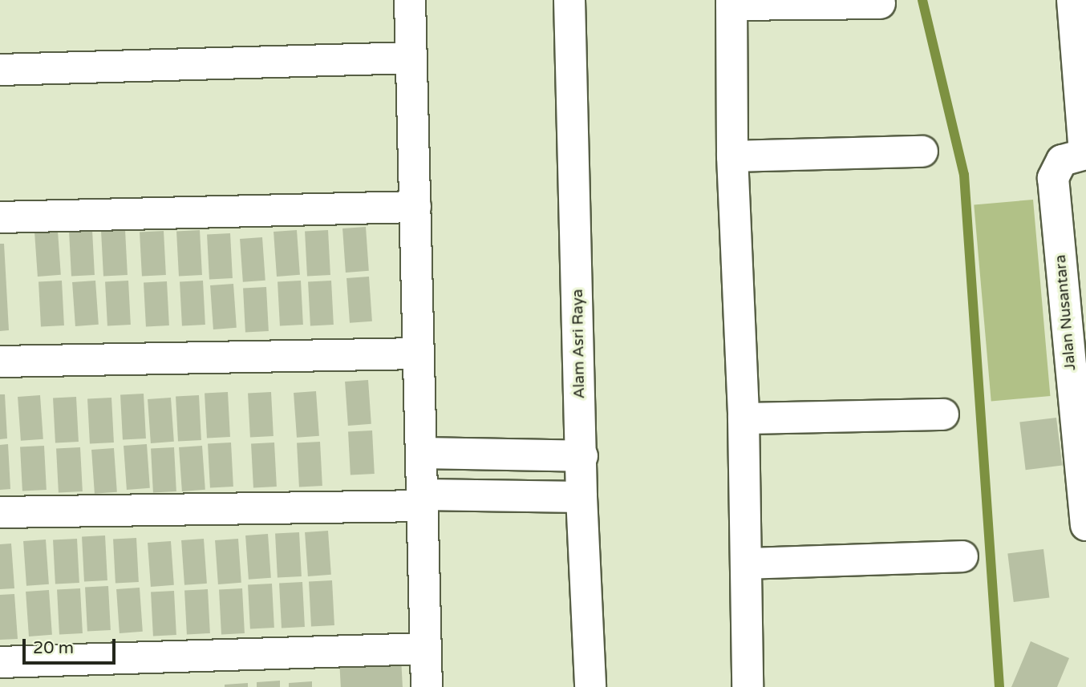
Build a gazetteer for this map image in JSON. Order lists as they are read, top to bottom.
{
  "streets": {
    "street": ["Jalan Nusantara", "Alam Asri Raya"]
  },
  "scale_bar": "20 m"
}
